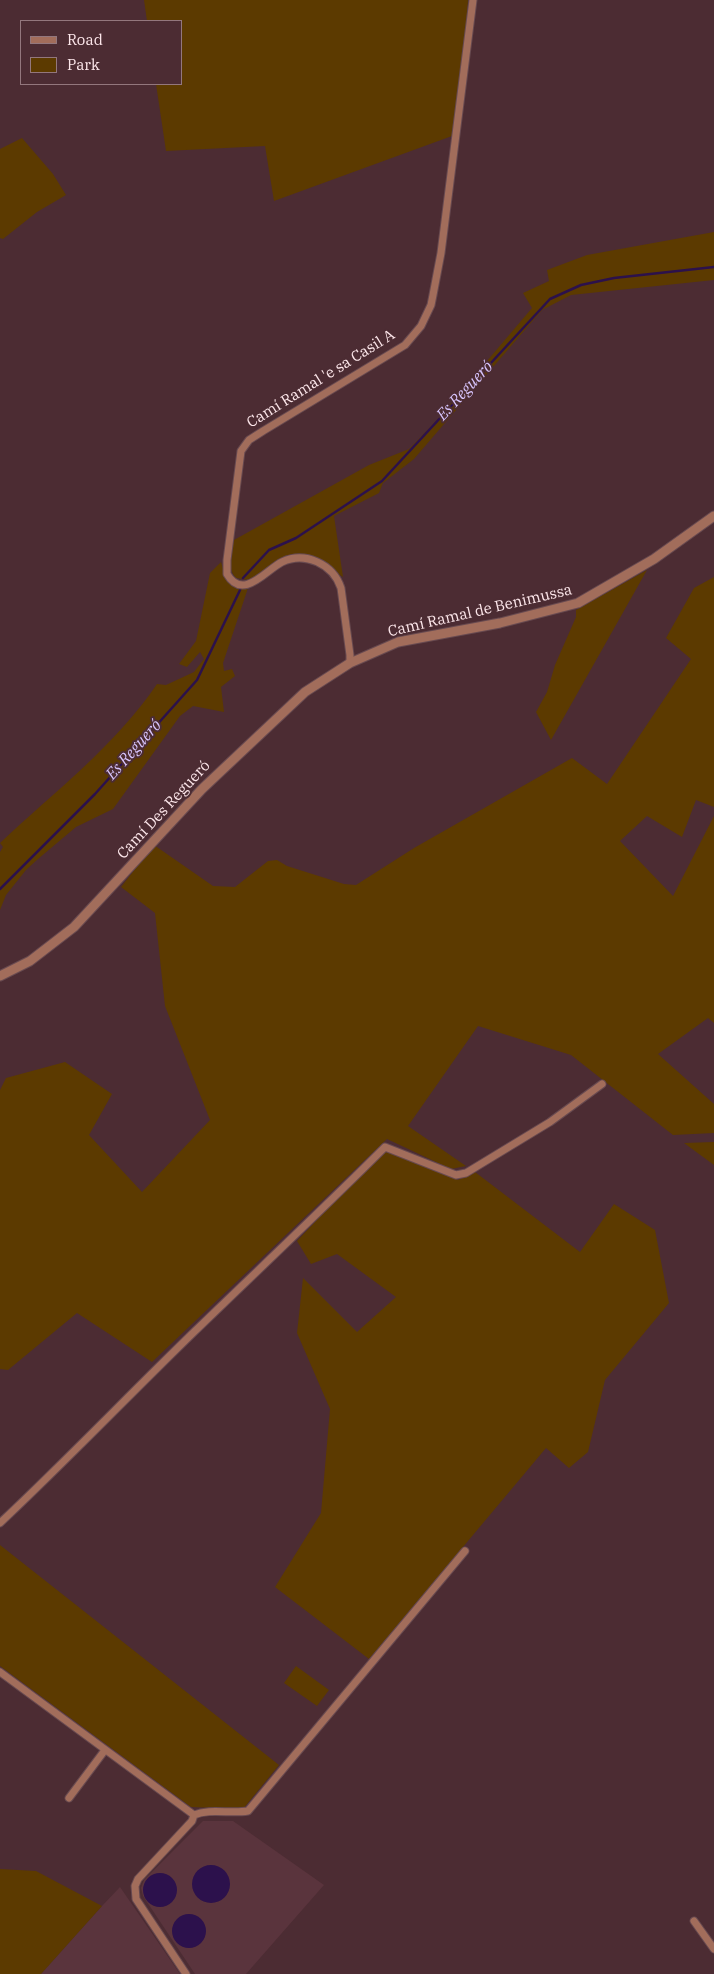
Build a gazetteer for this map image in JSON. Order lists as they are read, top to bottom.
{
  "streets": {
    "street": ["Camí Ramal 'e sa Casil A", "Camí Ramal de Benimussa", "Camí Des Regueró"]
  },
  "crossings": [
    ["Camí Ramal 'e sa Casil A", "Camí Ramal de Benimussa"],
    ["Camí Ramal 'e sa Casil A", "Camí Des Regueró"],
    ["Camí Ramal de Benimussa", "Camí Des Regueró"]
  ],
  "water": ["Es Regueró"],
  "legend": ["Road", "Park"]
}
